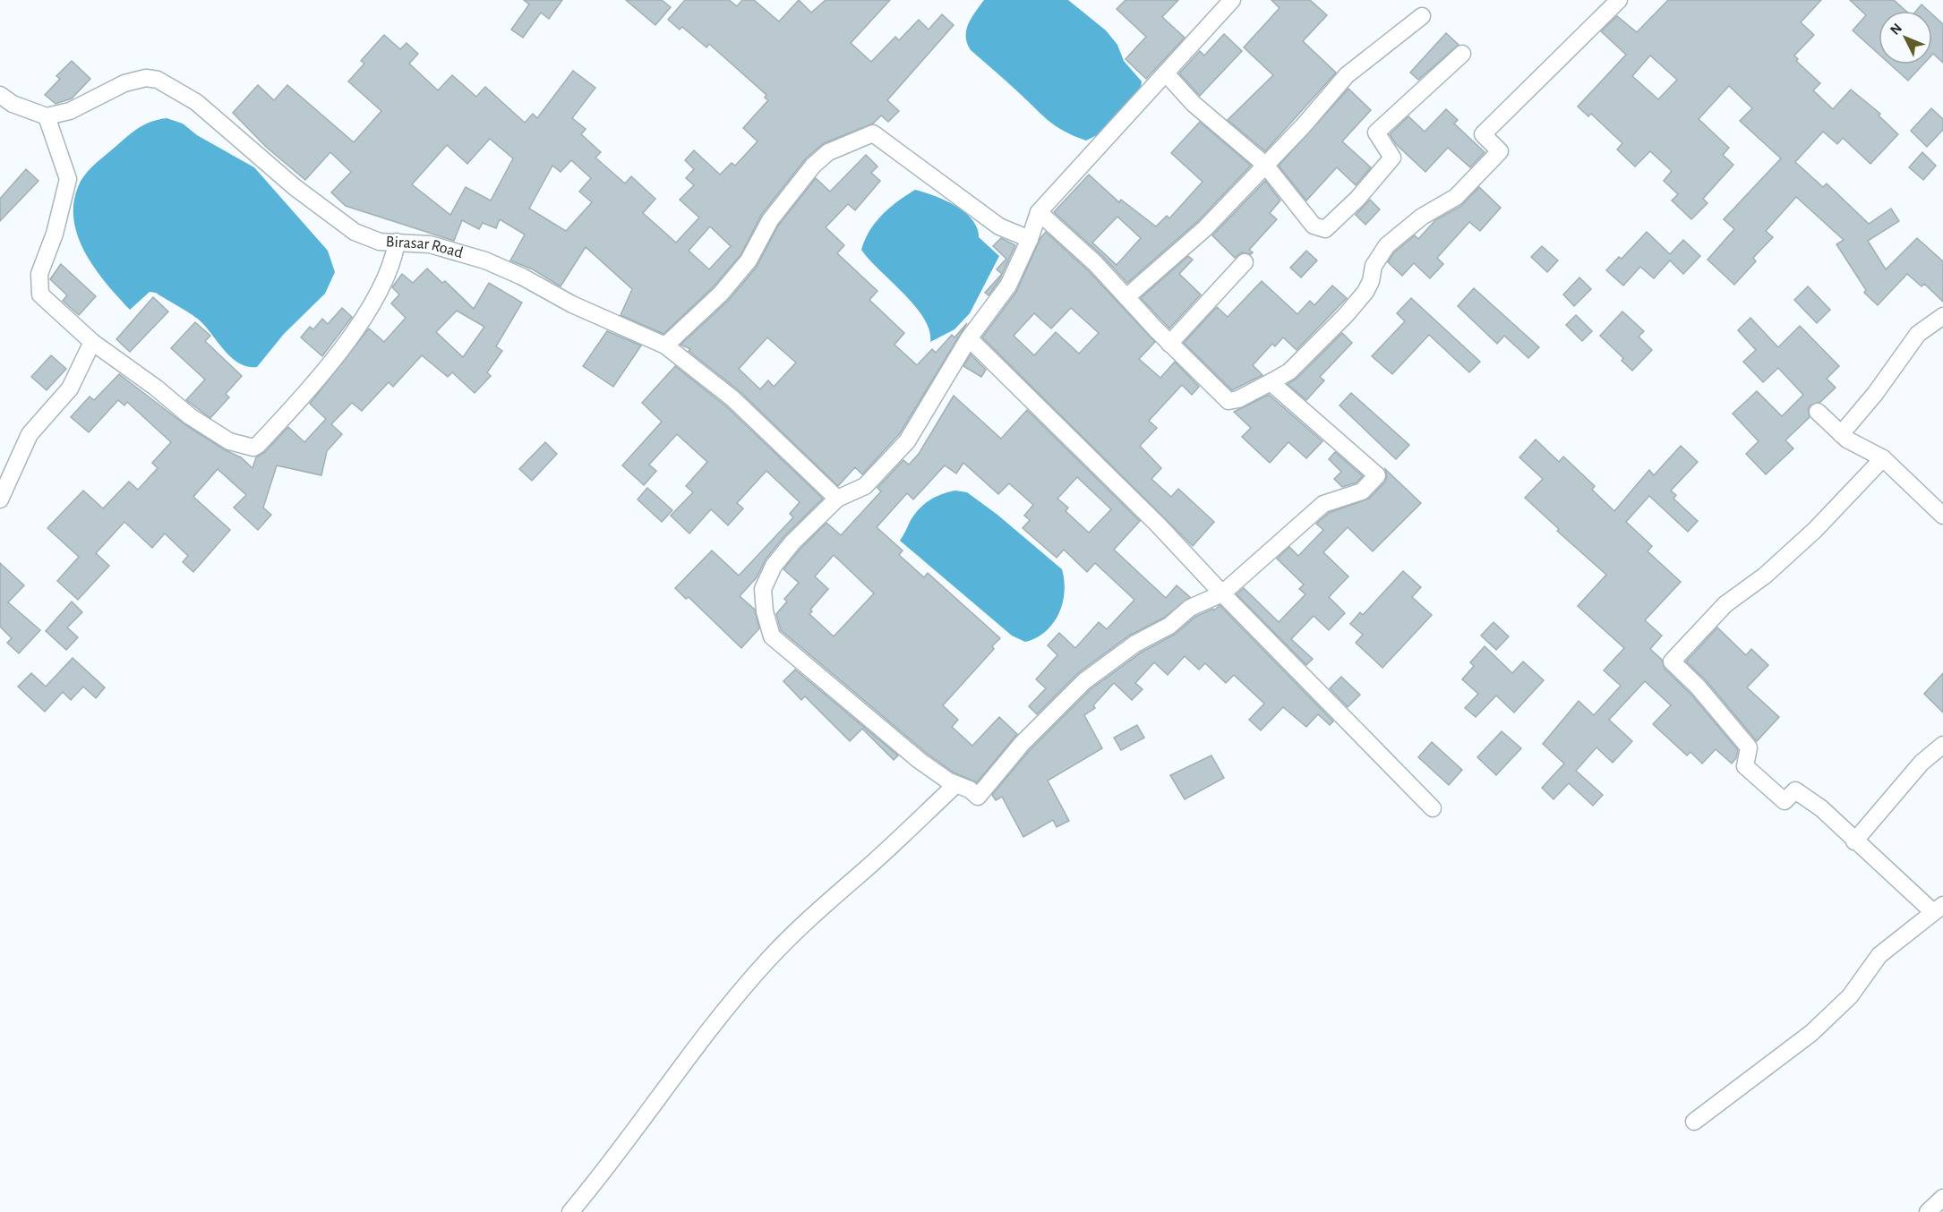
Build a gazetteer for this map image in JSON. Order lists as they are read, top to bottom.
{
  "streets": {
    "street": ["Birasar Road"]
  },
  "north": "top left"
}
